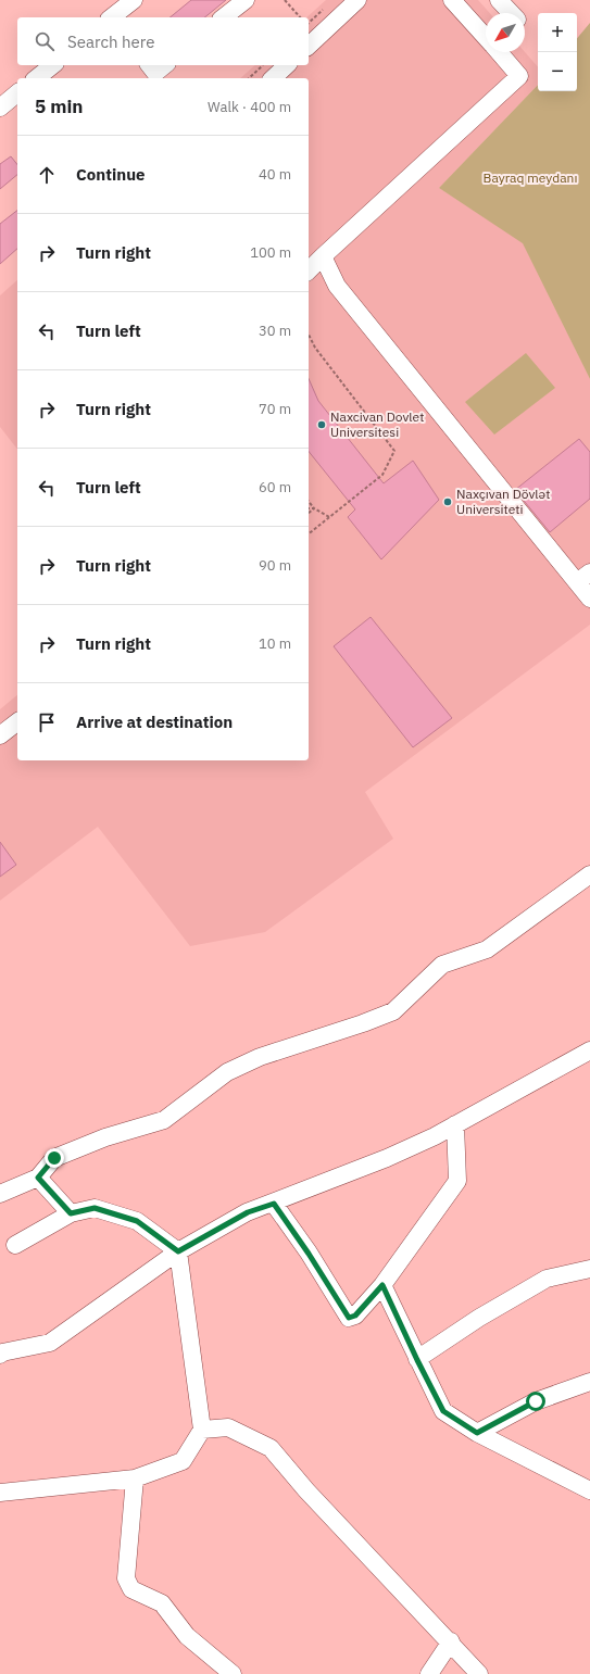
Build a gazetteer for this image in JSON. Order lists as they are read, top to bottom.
{
  "parks": ["Bayraq meydanı"],
  "places": ["Naxcivan Dovlet Universitesi", "Naxçıvan Dövlət Universiteti"],
  "north": "bottom left",
  "page": {
    "map_buttons": ["+", "−"],
    "search": "Search here",
    "heading": ["5 min", "Walk · 400 m"],
    "list": [
      ["Continue", "40 m"],
      ["Turn right", "100 m"],
      ["Turn left", "30 m"],
      ["Turn right", "70 m"],
      ["Turn left", "60 m"],
      ["Turn right", "90 m"],
      ["Turn right", "10 m"],
      "Arrive at destination"
    ]
  }
}
